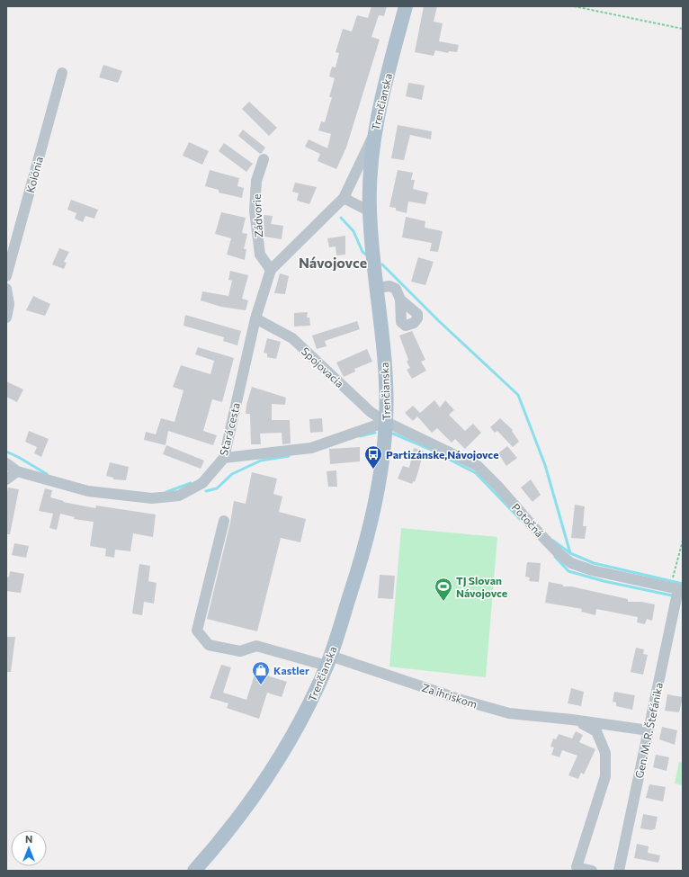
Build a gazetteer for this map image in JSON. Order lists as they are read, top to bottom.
{
  "streets": {
    "main road": ["Trenčianska"],
    "street": [
      "Kolónia",
      "Zádvorie",
      "Spojovacia",
      "Stará cesta",
      "Potočná",
      "Za ihriskom",
      "Gen. M. R. Štefánika"
    ]
  },
  "crossings": [
    ["Trenčianska", "Spojovacia"],
    ["Trenčianska", "Stará cesta"],
    ["Trenčianska", "Potočná"],
    ["Trenčianska", "Za ihriskom"],
    ["Zádvorie", "Stará cesta"],
    ["Spojovacia", "Stará cesta"],
    ["Spojovacia", "Potočná"],
    ["Potočná", "Gen. M. R. Štefánika"],
    ["Za ihriskom", "Gen. M. R. Štefánika"]
  ],
  "districts": ["Návojovce"],
  "places": {
    "bus stop": ["Partizánske,Návojovce"],
    "sports": ["TJ Slovan Návojovce"],
    "shop": ["Kastler"]
  },
  "north": "top"
}
